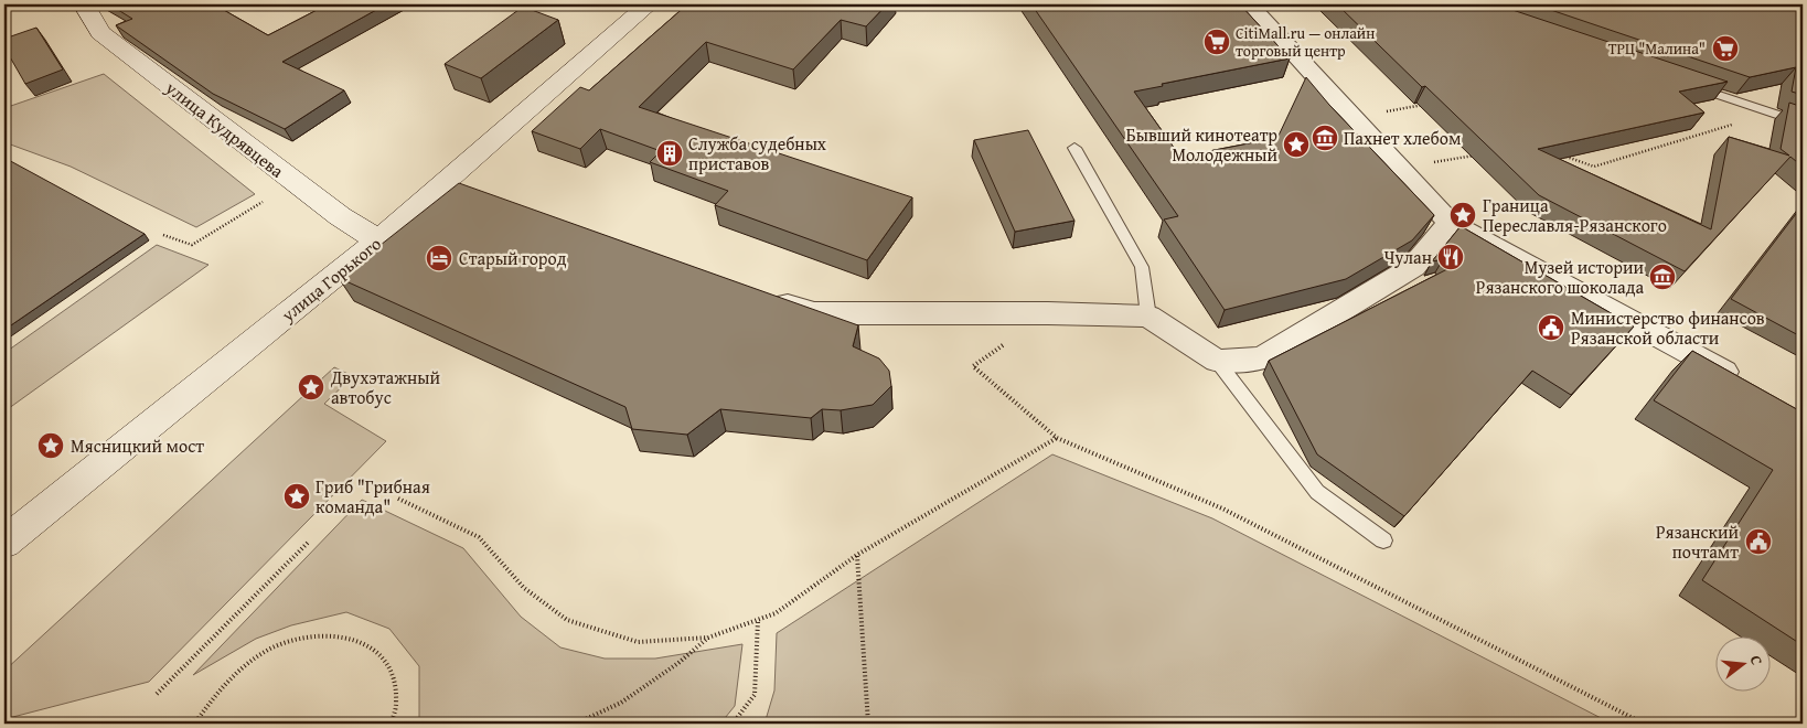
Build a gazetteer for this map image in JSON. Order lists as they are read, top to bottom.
{
  "streets": {
    "street": ["улица Кудрявцева", "улица Горького"]
  },
  "crossings": [
    ["улица Кудрявцева", "улица Горького"]
  ],
  "places": {
    "supermarket": ["CitiMall.ru — онлайн торговый центр", "ТРЦ \"Малина\""],
    "museum": ["Пахнет хлебом", "Музей истории Рязанского шоколада"],
    "place": [
      "Бывший кинотеатр Молодежный",
      "Граница Переславля-Рязанского",
      "Двухэтажный автобус",
      "Мясницкий мост",
      "Гриб \"Грибная команда\""
    ],
    "building": ["Служба судебных приставов"],
    "restaurant": ["Чулан"],
    "hotel": ["Старый город"],
    "public building": ["Министерство финансов Рязанской области", "Рязанский почтамт"]
  },
  "north": "right"
}
